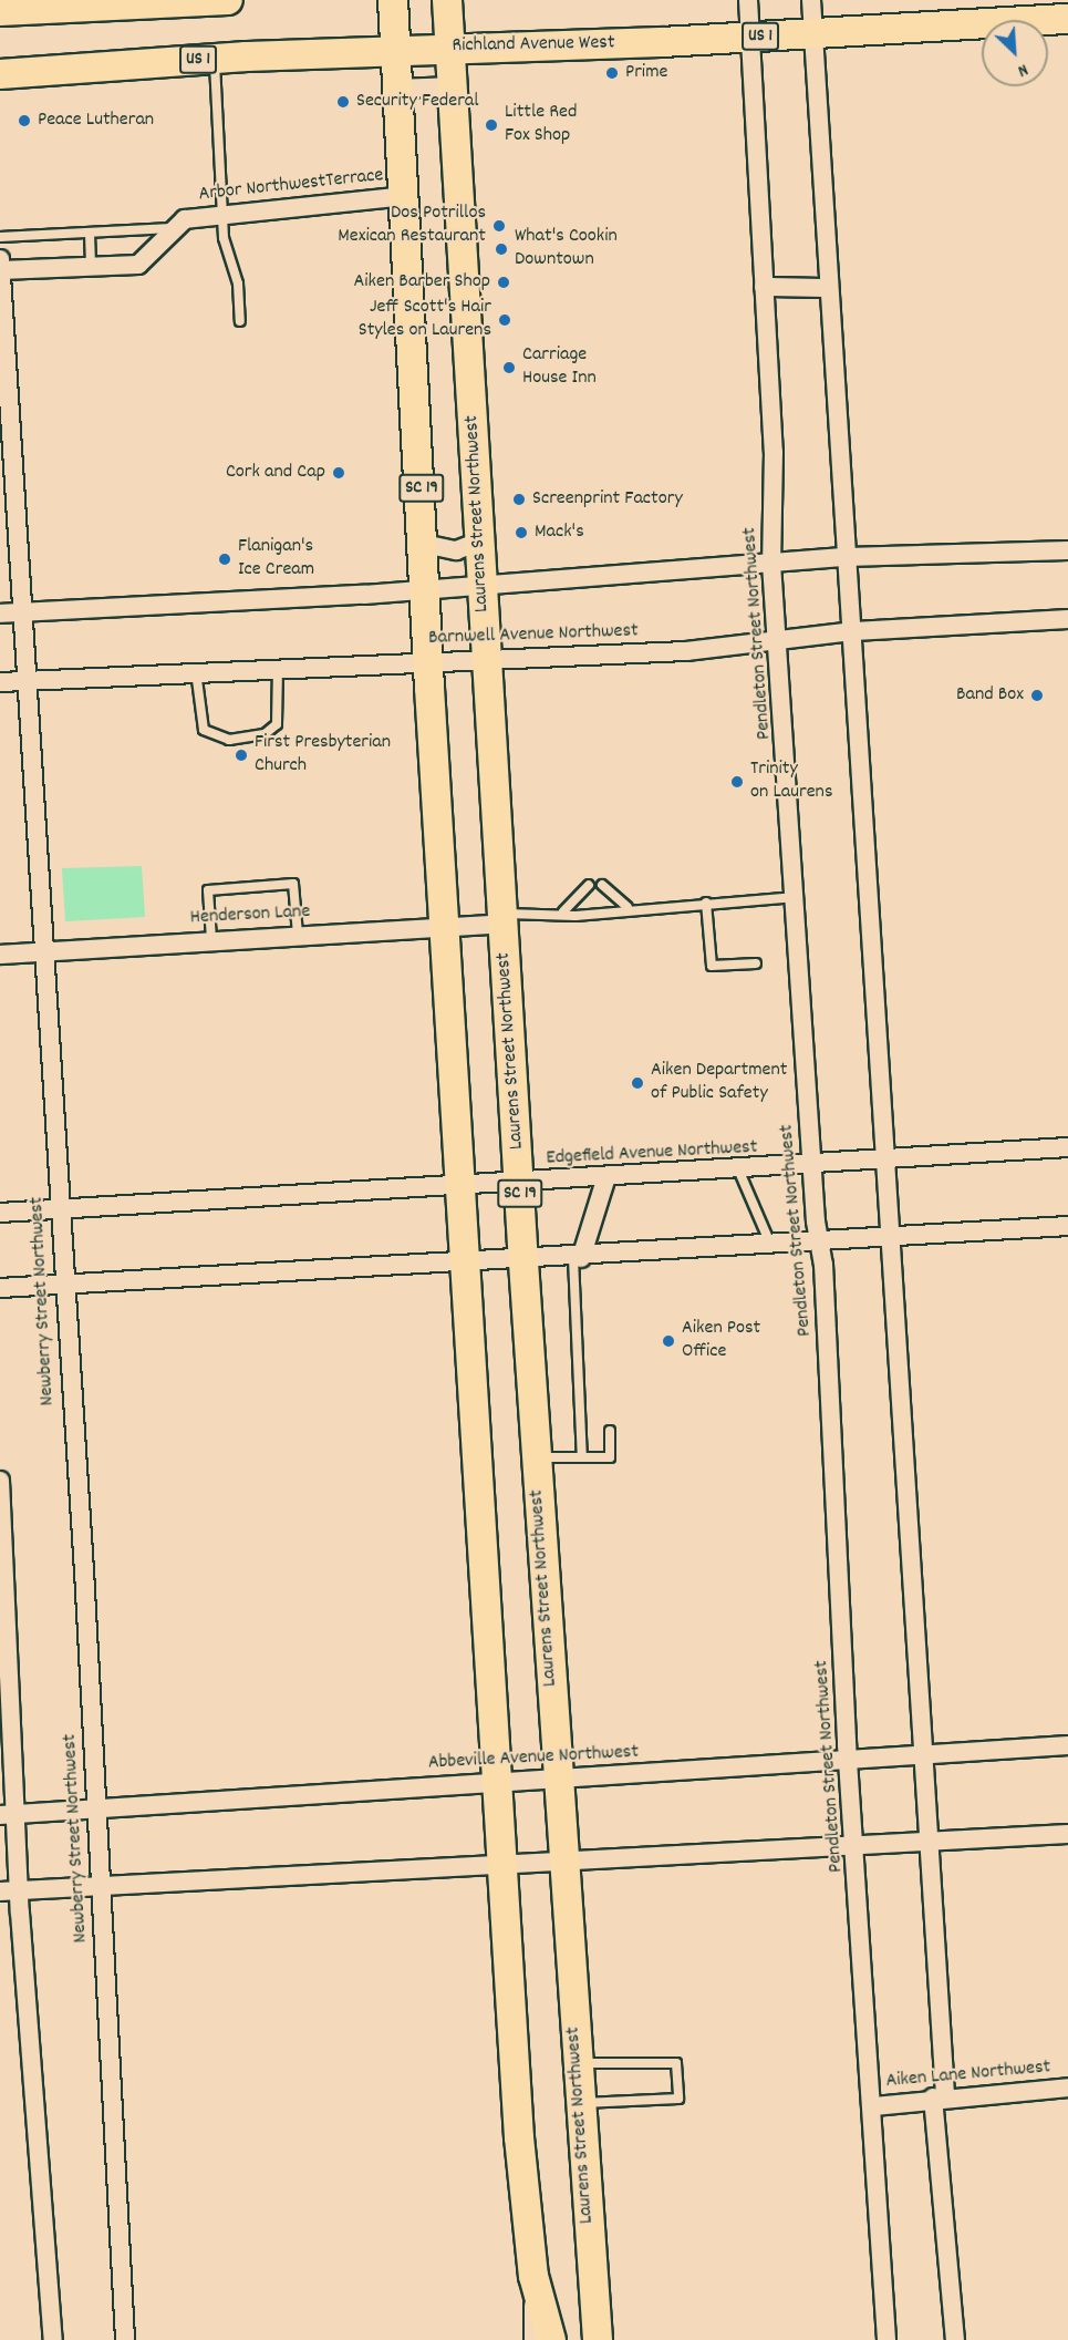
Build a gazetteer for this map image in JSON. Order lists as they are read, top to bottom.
{
  "streets": {
    "main road": [
      "US 1",
      "Richland Avenue West",
      "SC 19",
      "Laurens Street Northwest"
    ],
    "street": [
      "Arbor NorthwestTerrace",
      "Pendleton Street Northwest",
      "Barnwell Avenue Northwest",
      "Henderson Lane",
      "Edgefield Avenue Northwest",
      "Newberry Street Northwest",
      "Abbeville Avenue Northwest",
      "Aiken Lane Northwest"
    ]
  },
  "crossings": [
    ["Richland Avenue West", "SC 19"],
    ["Richland Avenue West", "Laurens Street Northwest"],
    ["Richland Avenue West", "Pendleton Street Northwest"],
    ["Arbor NorthwestTerrace", "SC 19"],
    ["Arbor NorthwestTerrace", "Newberry Street Northwest"],
    ["SC 19", "Barnwell Avenue Northwest"],
    ["SC 19", "Henderson Lane"],
    ["SC 19", "Edgefield Avenue Northwest"],
    ["SC 19", "Abbeville Avenue Northwest"],
    ["Laurens Street Northwest", "Barnwell Avenue Northwest"],
    ["Laurens Street Northwest", "Henderson Lane"],
    ["Laurens Street Northwest", "Edgefield Avenue Northwest"],
    ["Laurens Street Northwest", "Abbeville Avenue Northwest"],
    ["Pendleton Street Northwest", "Barnwell Avenue Northwest"],
    ["Pendleton Street Northwest", "Edgefield Avenue Northwest"],
    ["Pendleton Street Northwest", "Abbeville Avenue Northwest"],
    ["Pendleton Street Northwest", "Aiken Lane Northwest"],
    ["Barnwell Avenue Northwest", "Newberry Street Northwest"],
    ["Henderson Lane", "Newberry Street Northwest"],
    ["Edgefield Avenue Northwest", "Newberry Street Northwest"],
    ["Newberry Street Northwest", "Abbeville Avenue Northwest"]
  ],
  "places": [
    "Prime",
    "Security Federal",
    "Peace Lutheran",
    "Little Red Fox Shop",
    "Dos Potrillos Mexican Restaurant",
    "What's Cookin Downtown",
    "Aiken Barber Shop",
    "Jeff Scott's Hair Styles on Laurens",
    "Carriage House Inn",
    "Cork and Cap",
    "Screenprint Factory",
    "Mack's",
    "Flanigan's Ice Cream",
    "Band Box",
    "First Presbyterian Church",
    "Trinity on Laurens",
    "Aiken Department of Public Safety",
    "Aiken Post Office"
  ],
  "north": "bottom right"
}
